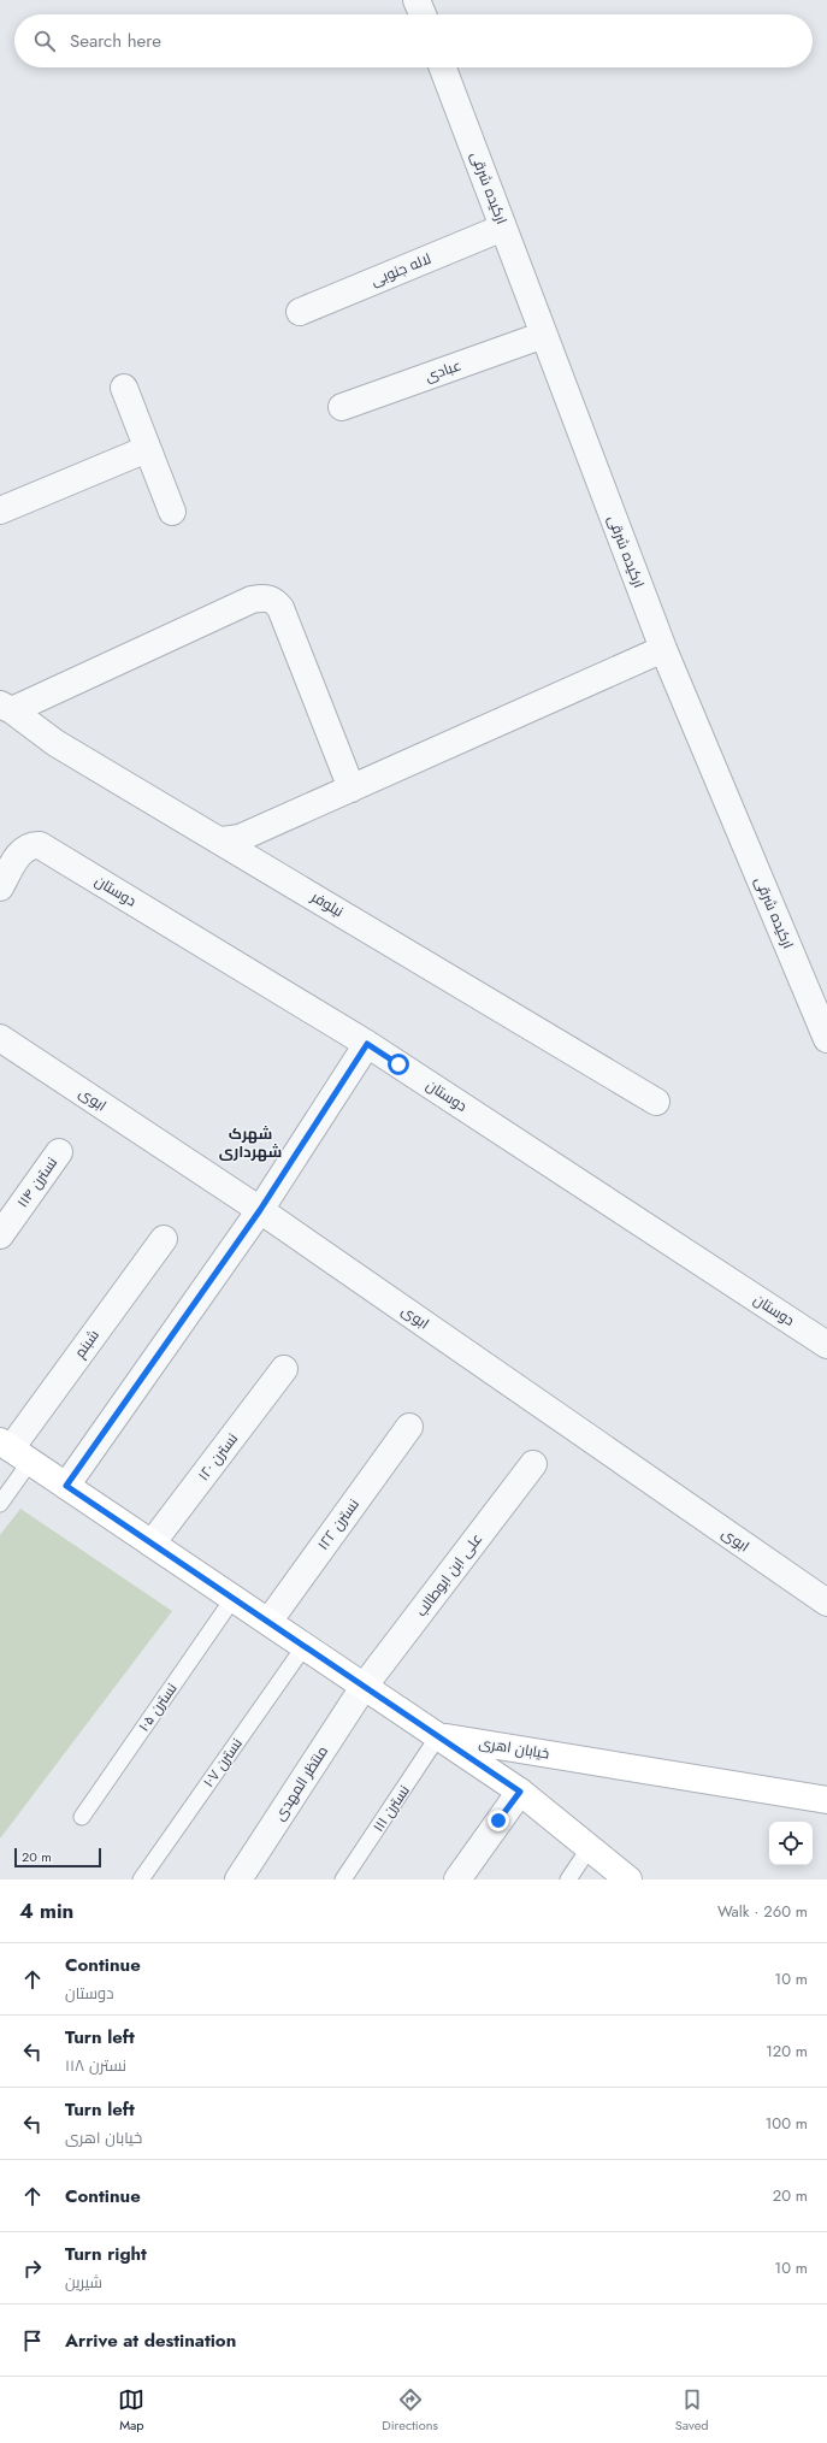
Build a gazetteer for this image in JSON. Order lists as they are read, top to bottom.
{
  "streets": {
    "street": [
      "ارکیده شرقی",
      "لاله جنوبی",
      "عبادی",
      "دوستان",
      "نیلوفر",
      "ابوی",
      "نسترن ۱۱۴",
      "شبنم",
      "نسترن ۱۲۰",
      "نسترن ۱۲۲",
      "علی ابن ابوطالب",
      "خیابان اهری",
      "منتظر المهدی"
    ],
    "lane": ["نسترن ۱۰۵", "نسترن ۱۰۷", "نسترن ۱۱۱"]
  },
  "crossings": [
    ["ارکیده شرقی", "لاله جنوبی"],
    ["ارکیده شرقی", "عبادی"],
    ["شبنم", "خیابان اهری"],
    ["نسترن ۱۲۰", "خیابان اهری"],
    ["نسترن ۱۲۲", "خیابان اهری"],
    ["علی ابن ابوطالب", "خیابان اهری"],
    ["علی ابن ابوطالب", "منتظر المهدی"],
    ["نسترن ۱۰۵", "خیابان اهری"],
    ["خیابان اهری", "نسترن ۱۰۷"],
    ["خیابان اهری", "منتظر المهدی"],
    ["خیابان اهری", "نسترن ۱۱۱"]
  ],
  "districts": ["شهرک شهرداری"],
  "scale_bar": "20 m",
  "page": {
    "search": "Search here",
    "scale": "20 m",
    "heading": ["4 min", "Walk · 260 m"],
    "list": [
      ["Continue", "دوستان", "10 m"],
      ["Turn left", "نسترن ۱۱۸", "120 m"],
      ["Turn left", "خیابان اهری", "100 m"],
      ["Continue", "20 m"],
      ["Turn right", "شیرین", "10 m"],
      "Arrive at destination"
    ],
    "nav": ["Map", "Directions", "Saved"]
  }
}
